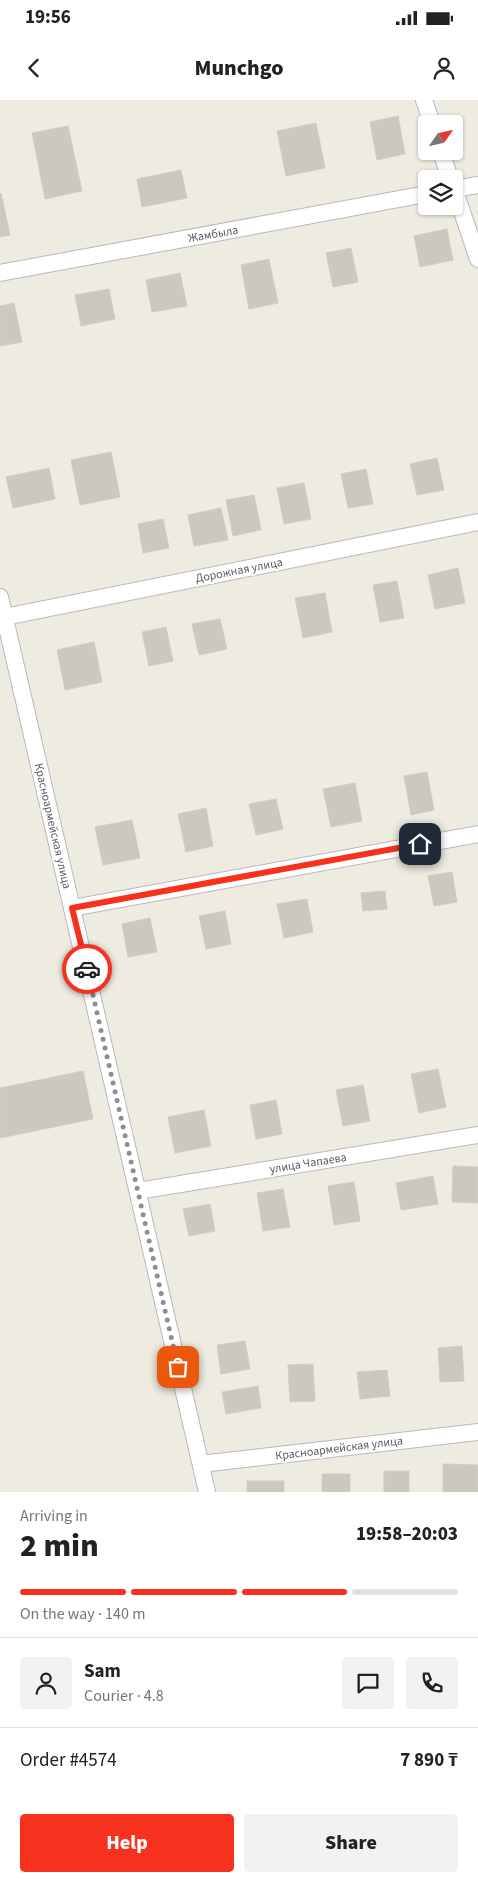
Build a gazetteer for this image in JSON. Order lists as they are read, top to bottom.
{
  "streets": {
    "street": [
      "Жамбыла",
      "Дорожная улица",
      "Красноармейская улица",
      "улица Чапаева"
    ]
  },
  "crossings": [
    ["Дорожная улица", "Красноармейская улица"],
    ["Красноармейская улица", "улица Чапаева"]
  ],
  "north": "top right",
  "page": {
    "status": "19:56",
    "header": "Munchgo",
    "heading": ["2 min", "Arriving in", "19:58–20:03"],
    "panel": [
      "Sam",
      "Courier · 4.8",
      "Order #4574",
      "7 890 ₸"
    ],
    "bar": "On the way · 140 m",
    "buttons": ["Help", "Share"]
  }
}
